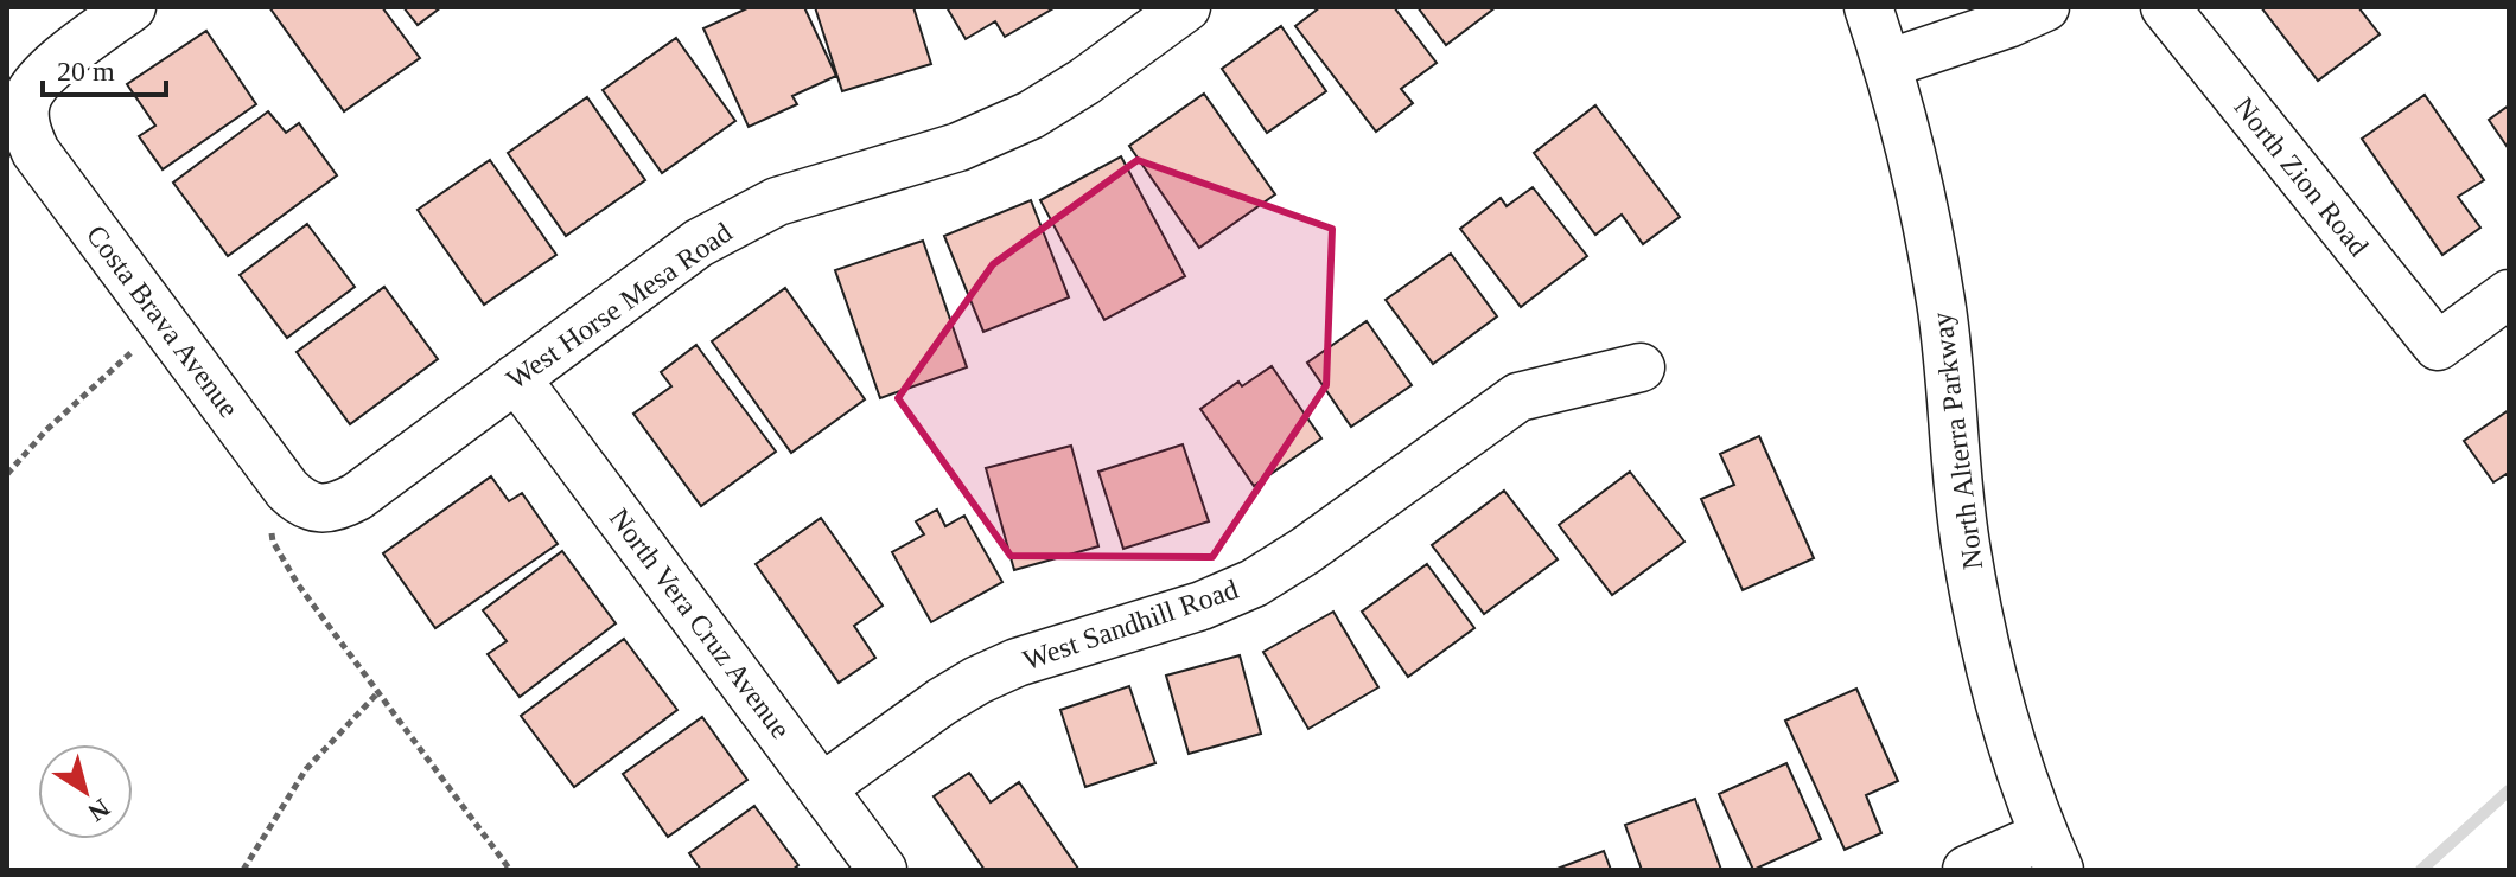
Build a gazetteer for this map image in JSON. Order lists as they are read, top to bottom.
{
  "streets": {
    "street": [
      "North Zion Road",
      "West Horse Mesa Road",
      "Costa Brava Avenue",
      "North Alterra Parkway",
      "North Vera Cruz Avenue",
      "West Sandhill Road"
    ]
  },
  "crossings": [
    ["West Horse Mesa Road", "Costa Brava Avenue"],
    ["West Horse Mesa Road", "North Vera Cruz Avenue"],
    ["North Vera Cruz Avenue", "West Sandhill Road"]
  ],
  "scale_bar": "20 m",
  "north": "bottom right"
}
